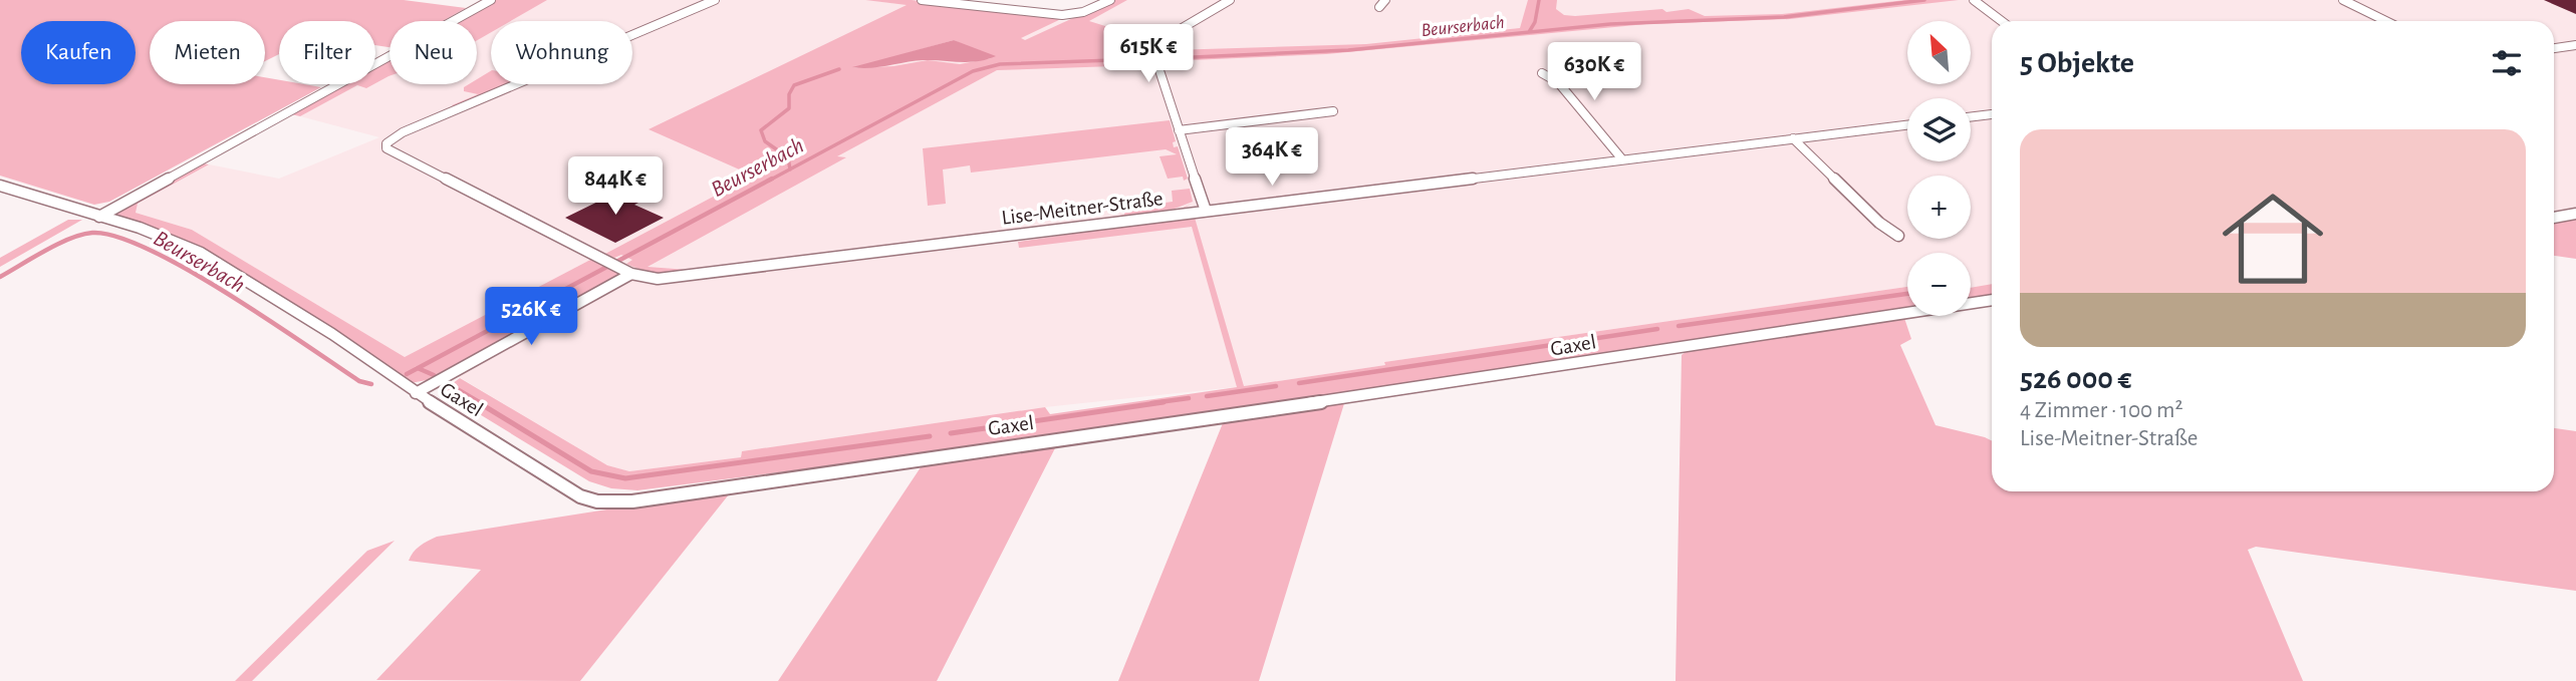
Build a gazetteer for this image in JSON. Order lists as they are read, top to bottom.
{
  "streets": {
    "street": ["Lise-Meitner-Straße", "Gaxel"]
  },
  "water": ["Beurserbach"],
  "north": "top left",
  "page": {
    "map_buttons": ["+", "−"],
    "chip": [
      "Kaufen",
      "Mieten",
      "Filter",
      "Neu",
      "Wohnung"
    ],
    "heading": "5 Objekte",
    "price": [
      "615K €",
      "630K €",
      "364K €",
      "844K €",
      "526K €"
    ],
    "list": [
      {
        "name": "526 000 €",
        "note": "4 Zimmer · 100 m² · Lise-Meitner-Straße"
      }
    ]
  }
}
